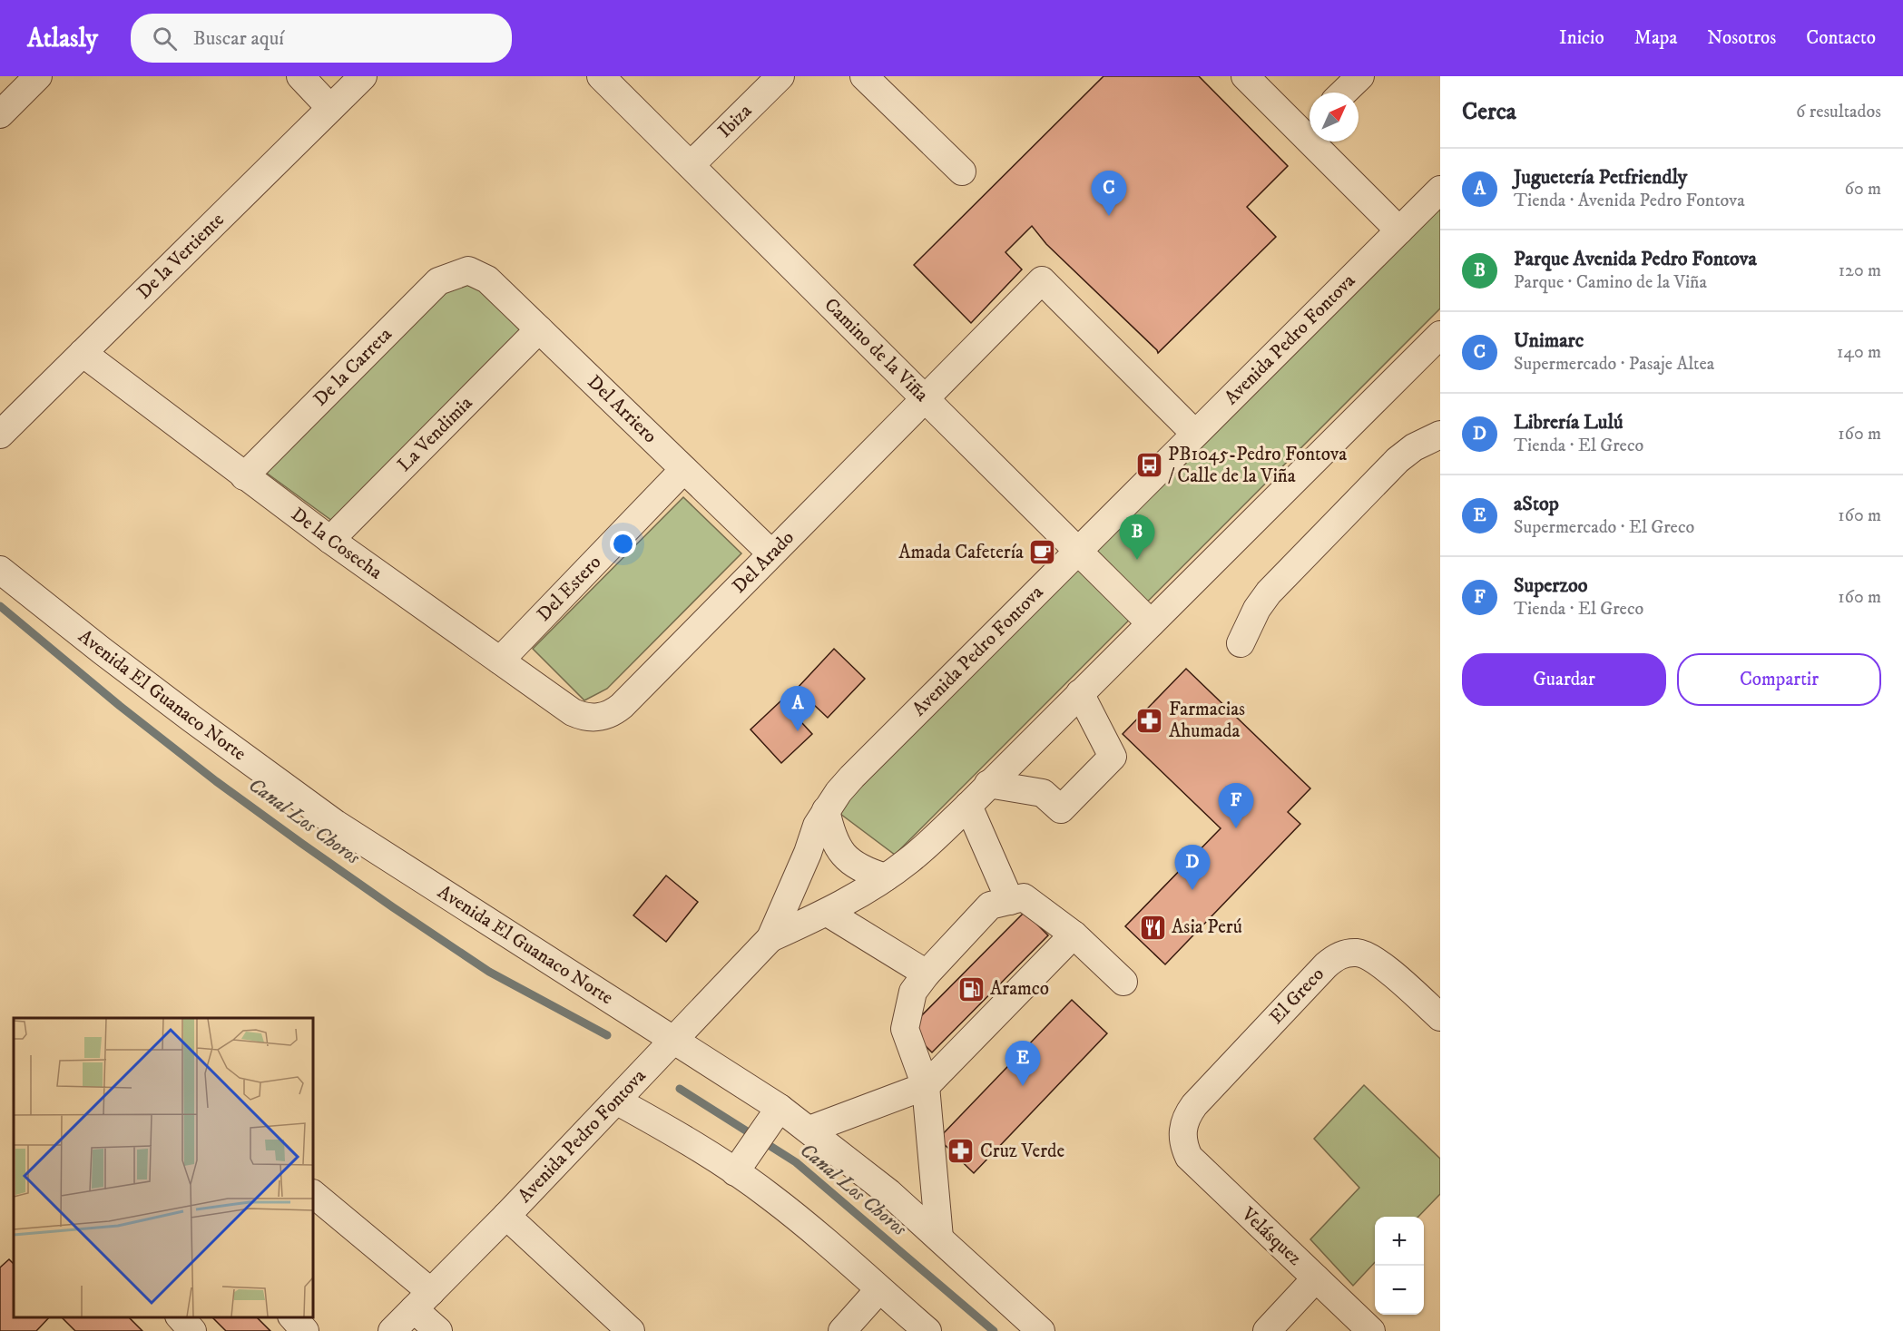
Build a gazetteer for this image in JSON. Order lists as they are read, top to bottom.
{
  "streets": {
    "street": [
      "Ibiza",
      "De la Vertiente",
      "Avenida Pedro Fontova",
      "Camino de la Viña",
      "De la Carreta",
      "Del Arriero",
      "La Vendimia",
      "De la Cosecha",
      "Del Arado",
      "Del Estero",
      "Avenida El Guanaco Norte",
      "El Greco",
      "Velásquez"
    ]
  },
  "crossings": [
    ["Ibiza", "Camino de la Viña"],
    ["De la Vertiente", "De la Cosecha"],
    ["Avenida Pedro Fontova", "Camino de la Viña"],
    ["Avenida Pedro Fontova", "Del Arado"],
    ["Avenida Pedro Fontova", "Avenida El Guanaco Norte"],
    ["Camino de la Viña", "Del Arado"],
    ["De la Carreta", "Del Arriero"],
    ["De la Carreta", "De la Cosecha"],
    ["Del Arriero", "La Vendimia"],
    ["Del Arriero", "Del Arado"],
    ["Del Arriero", "Del Estero"],
    ["La Vendimia", "De la Cosecha"],
    ["De la Cosecha", "Del Arado"],
    ["De la Cosecha", "Del Estero"],
    ["El Greco", "Velásquez"]
  ],
  "water": ["Canal Los Choros"],
  "places": {
    "bus stop": ["PB1045-Pedro Fontova / Calle de la Viña"],
    "cafe": ["Amada Cafetería"],
    "pharmacy": ["Farmacias Ahumada", "Cruz Verde"],
    "restaurant": ["Asia Perú"],
    "fuel station": ["Aramco"]
  },
  "north": "top right",
  "page": {
    "header": "Atlasly",
    "search": "Buscar aquí",
    "nav": [
      "Inicio",
      "Mapa",
      "Nosotros",
      "Contacto"
    ],
    "heading": ["Cerca", "6 resultados"],
    "list": [
      {
        "mark": "A",
        "name": "Juguetería Petfriendly",
        "note": "Tienda · Avenida Pedro Fontova",
        "value": "60 m"
      },
      {
        "mark": "B",
        "name": "Parque Avenida Pedro Fontova",
        "note": "Parque · Camino de la Viña",
        "value": "120 m"
      },
      {
        "mark": "C",
        "name": "Unimarc",
        "note": "Supermercado · Pasaje Altea",
        "value": "140 m"
      },
      {
        "mark": "D",
        "name": "Librería Lulú",
        "note": "Tienda · El Greco",
        "value": "160 m"
      },
      {
        "mark": "E",
        "name": "aStop",
        "note": "Supermercado · El Greco",
        "value": "160 m"
      },
      {
        "mark": "F",
        "name": "Superzoo",
        "note": "Tienda · El Greco",
        "value": "160 m"
      }
    ],
    "pins": [
      "C",
      "B",
      "A",
      "F",
      "D",
      "E"
    ],
    "buttons": ["Guardar", "Compartir"],
    "map_buttons": ["+", "−"]
  }
}
